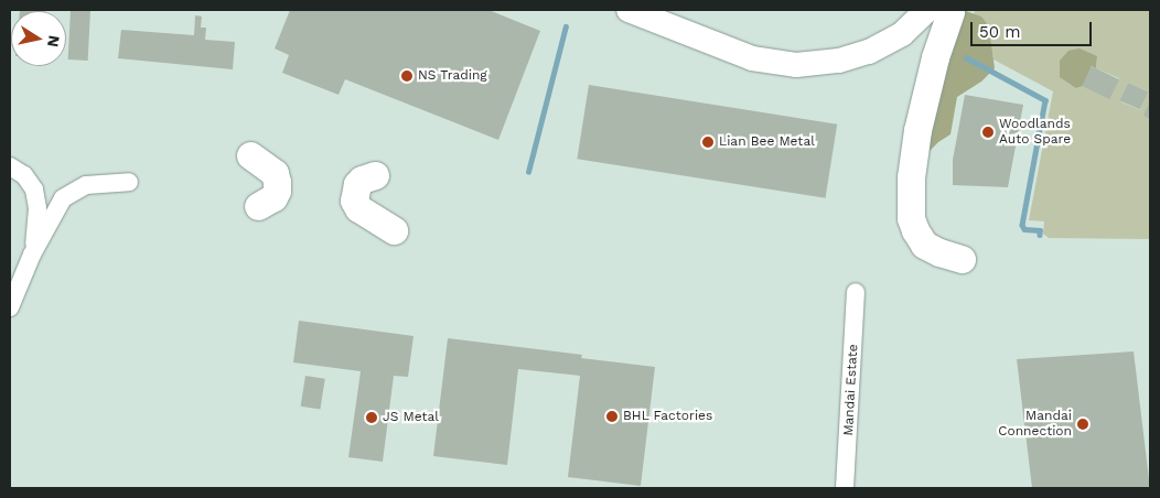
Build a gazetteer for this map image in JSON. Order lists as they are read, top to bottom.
{
  "streets": {
    "street": ["Mandai Estate"]
  },
  "places": [
    "NS Trading",
    "Woodlands Auto Spare",
    "Lian Bee Metal",
    "BHL Factories",
    "JS Metal",
    "Mandai Connection"
  ],
  "scale_bar": "50 m",
  "north": "right"
}
